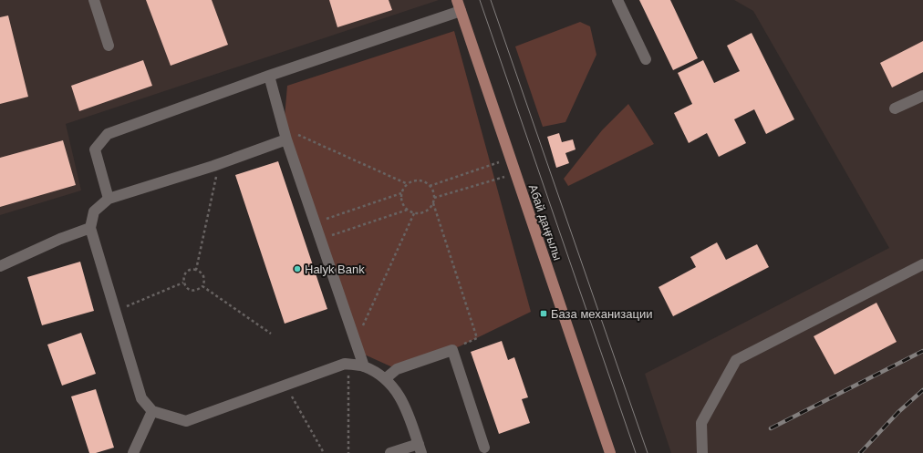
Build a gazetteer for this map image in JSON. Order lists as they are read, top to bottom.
{
  "streets": {
    "main road": ["Абай даңғылы"]
  },
  "places": {
    "other": ["Halyk Bank"],
    "transit": ["База механизации"]
  }
}
